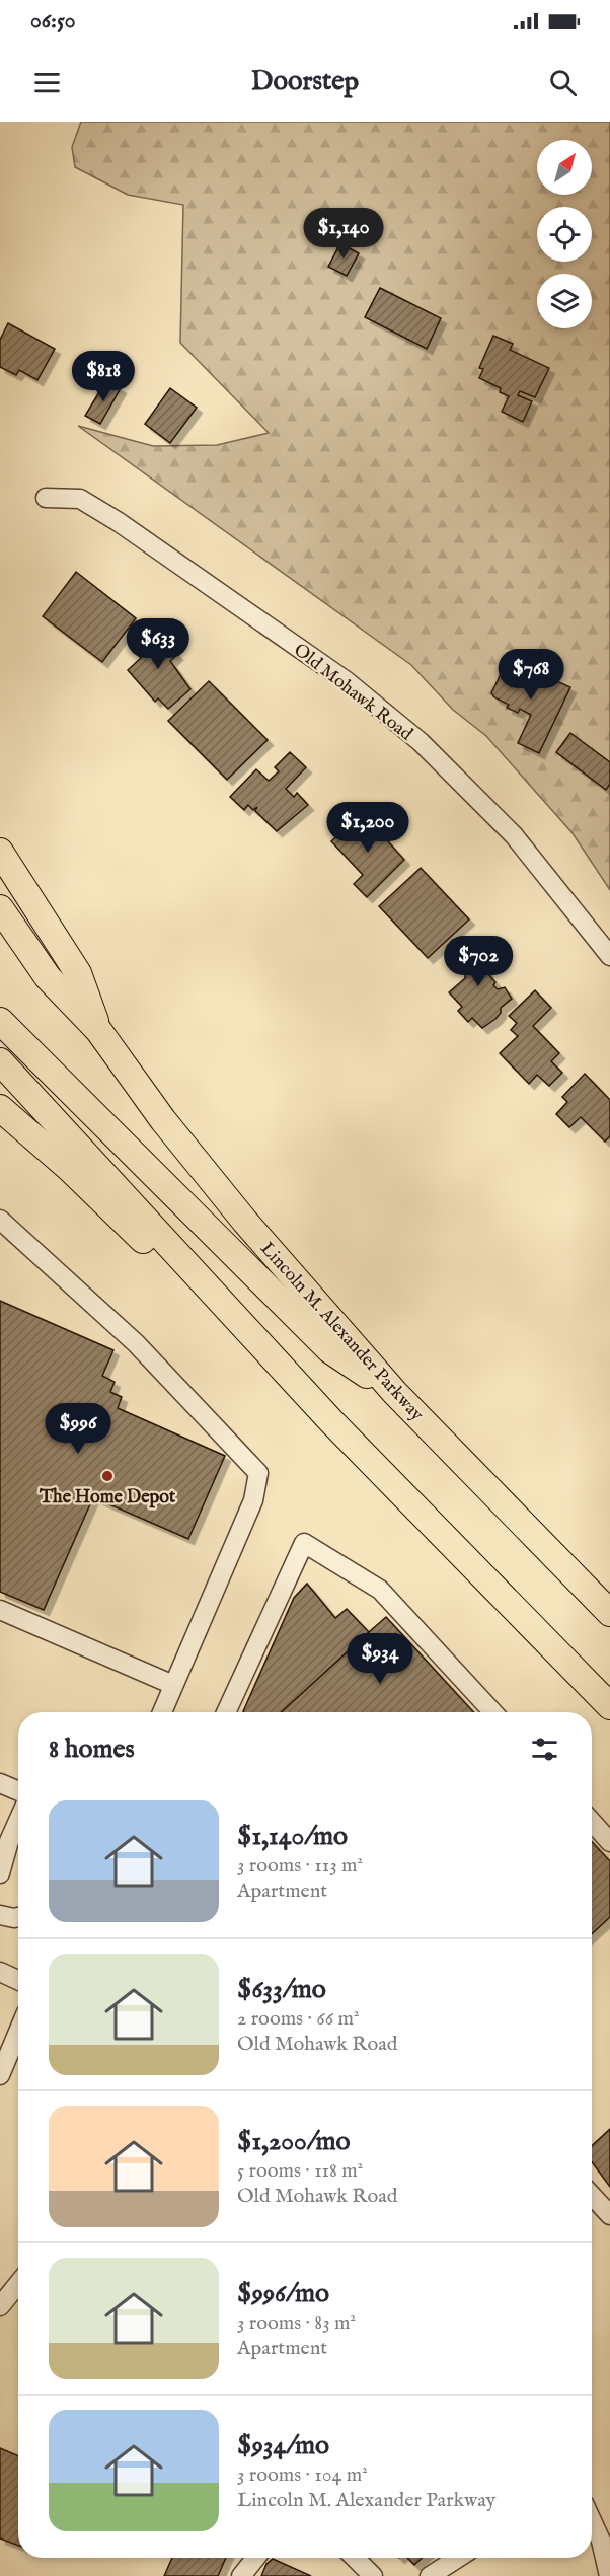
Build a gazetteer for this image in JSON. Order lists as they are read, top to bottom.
{
  "streets": {
    "highway": ["Lincoln M. Alexander Parkway"],
    "street": ["Old Mohawk Road"]
  },
  "places": ["The Home Depot"],
  "north": "top right",
  "page": {
    "status": "06:50",
    "header": "Doorstep",
    "price": [
      "$1,140",
      "$818",
      "$633",
      "$768",
      "$1,200",
      "$702",
      "$996",
      "$934"
    ],
    "heading": "8 homes",
    "list": [
      {
        "name": "$1,140/mo",
        "note": "3 rooms · 113 m² · Apartment"
      },
      {
        "name": "$633/mo",
        "note": "2 rooms · 66 m² · Old Mohawk Road"
      },
      {
        "name": "$1,200/mo",
        "note": "5 rooms · 118 m² · Old Mohawk Road"
      },
      {
        "name": "$996/mo",
        "note": "3 rooms · 83 m² · Apartment"
      },
      {
        "name": "$934/mo",
        "note": "3 rooms · 104 m² · Lincoln M. Alexander Parkway"
      }
    ]
  }
}
